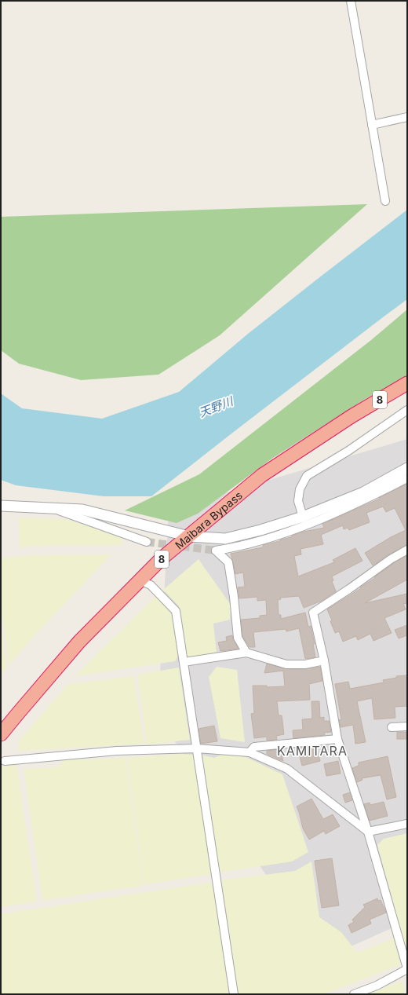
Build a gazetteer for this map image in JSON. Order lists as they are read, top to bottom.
{
  "streets": {
    "highway": ["8", "Maibara Bypass"]
  },
  "districts": ["KAMITARA"],
  "water": ["天野川"]
}
